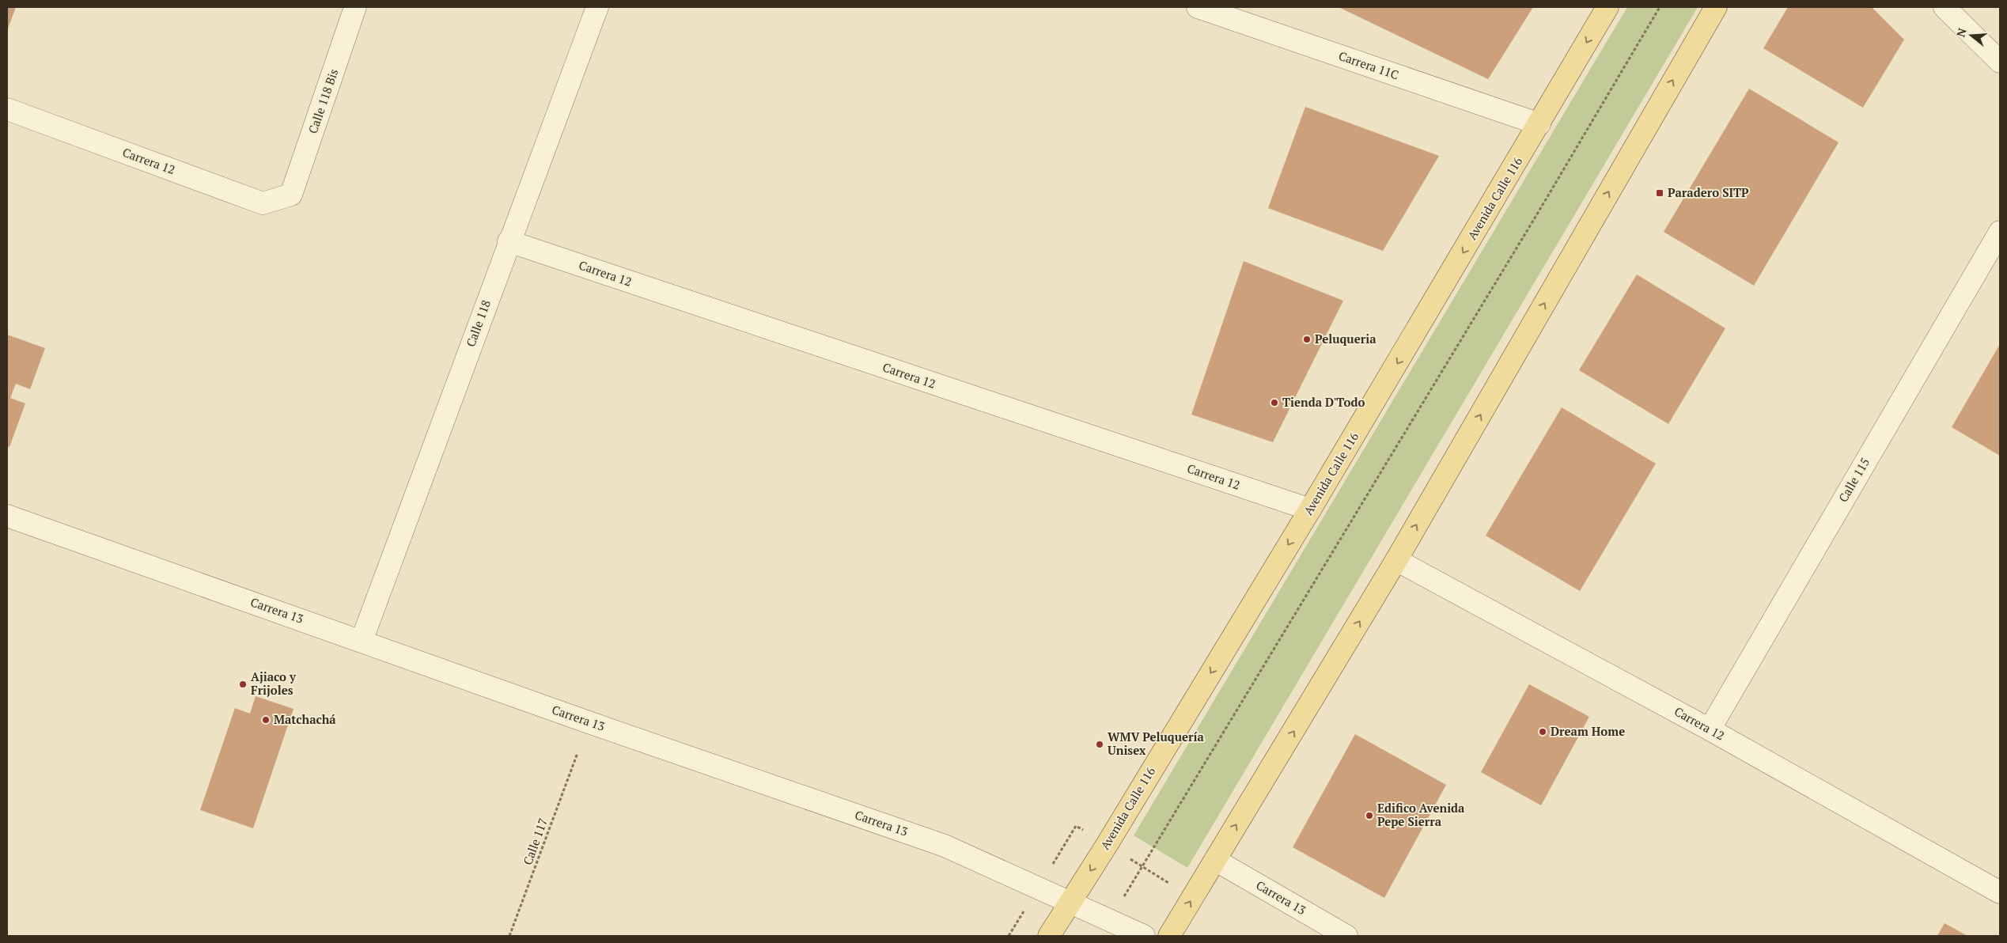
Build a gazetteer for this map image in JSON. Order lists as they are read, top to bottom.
{
  "streets": {
    "main road": ["Avenida Calle 116"],
    "street": [
      "Carrera 11C",
      "Calle 118 Bis",
      "Carrera 12",
      "Calle 118",
      "Calle 115",
      "Carrera 13"
    ],
    "path": ["Calle 117"]
  },
  "crossings": [
    ["Carrera 11C", "Avenida Calle 116"],
    ["Calle 118 Bis", "Carrera 12"],
    ["Carrera 12", "Avenida Calle 116"],
    ["Carrera 12", "Calle 118"],
    ["Carrera 12", "Calle 115"],
    ["Avenida Calle 116", "Carrera 13"],
    ["Calle 118", "Carrera 13"]
  ],
  "places": {
    "transit": ["Paradero SITP"],
    "other": [
      "Peluqueria",
      "Tienda D'Todo",
      "Ajiaco y Frijoles",
      "Matchachá",
      "Dream Home",
      "WMV Peluquería Unisex",
      "Edifico Avenida Pepe Sierra"
    ]
  },
  "north": "left"
}
